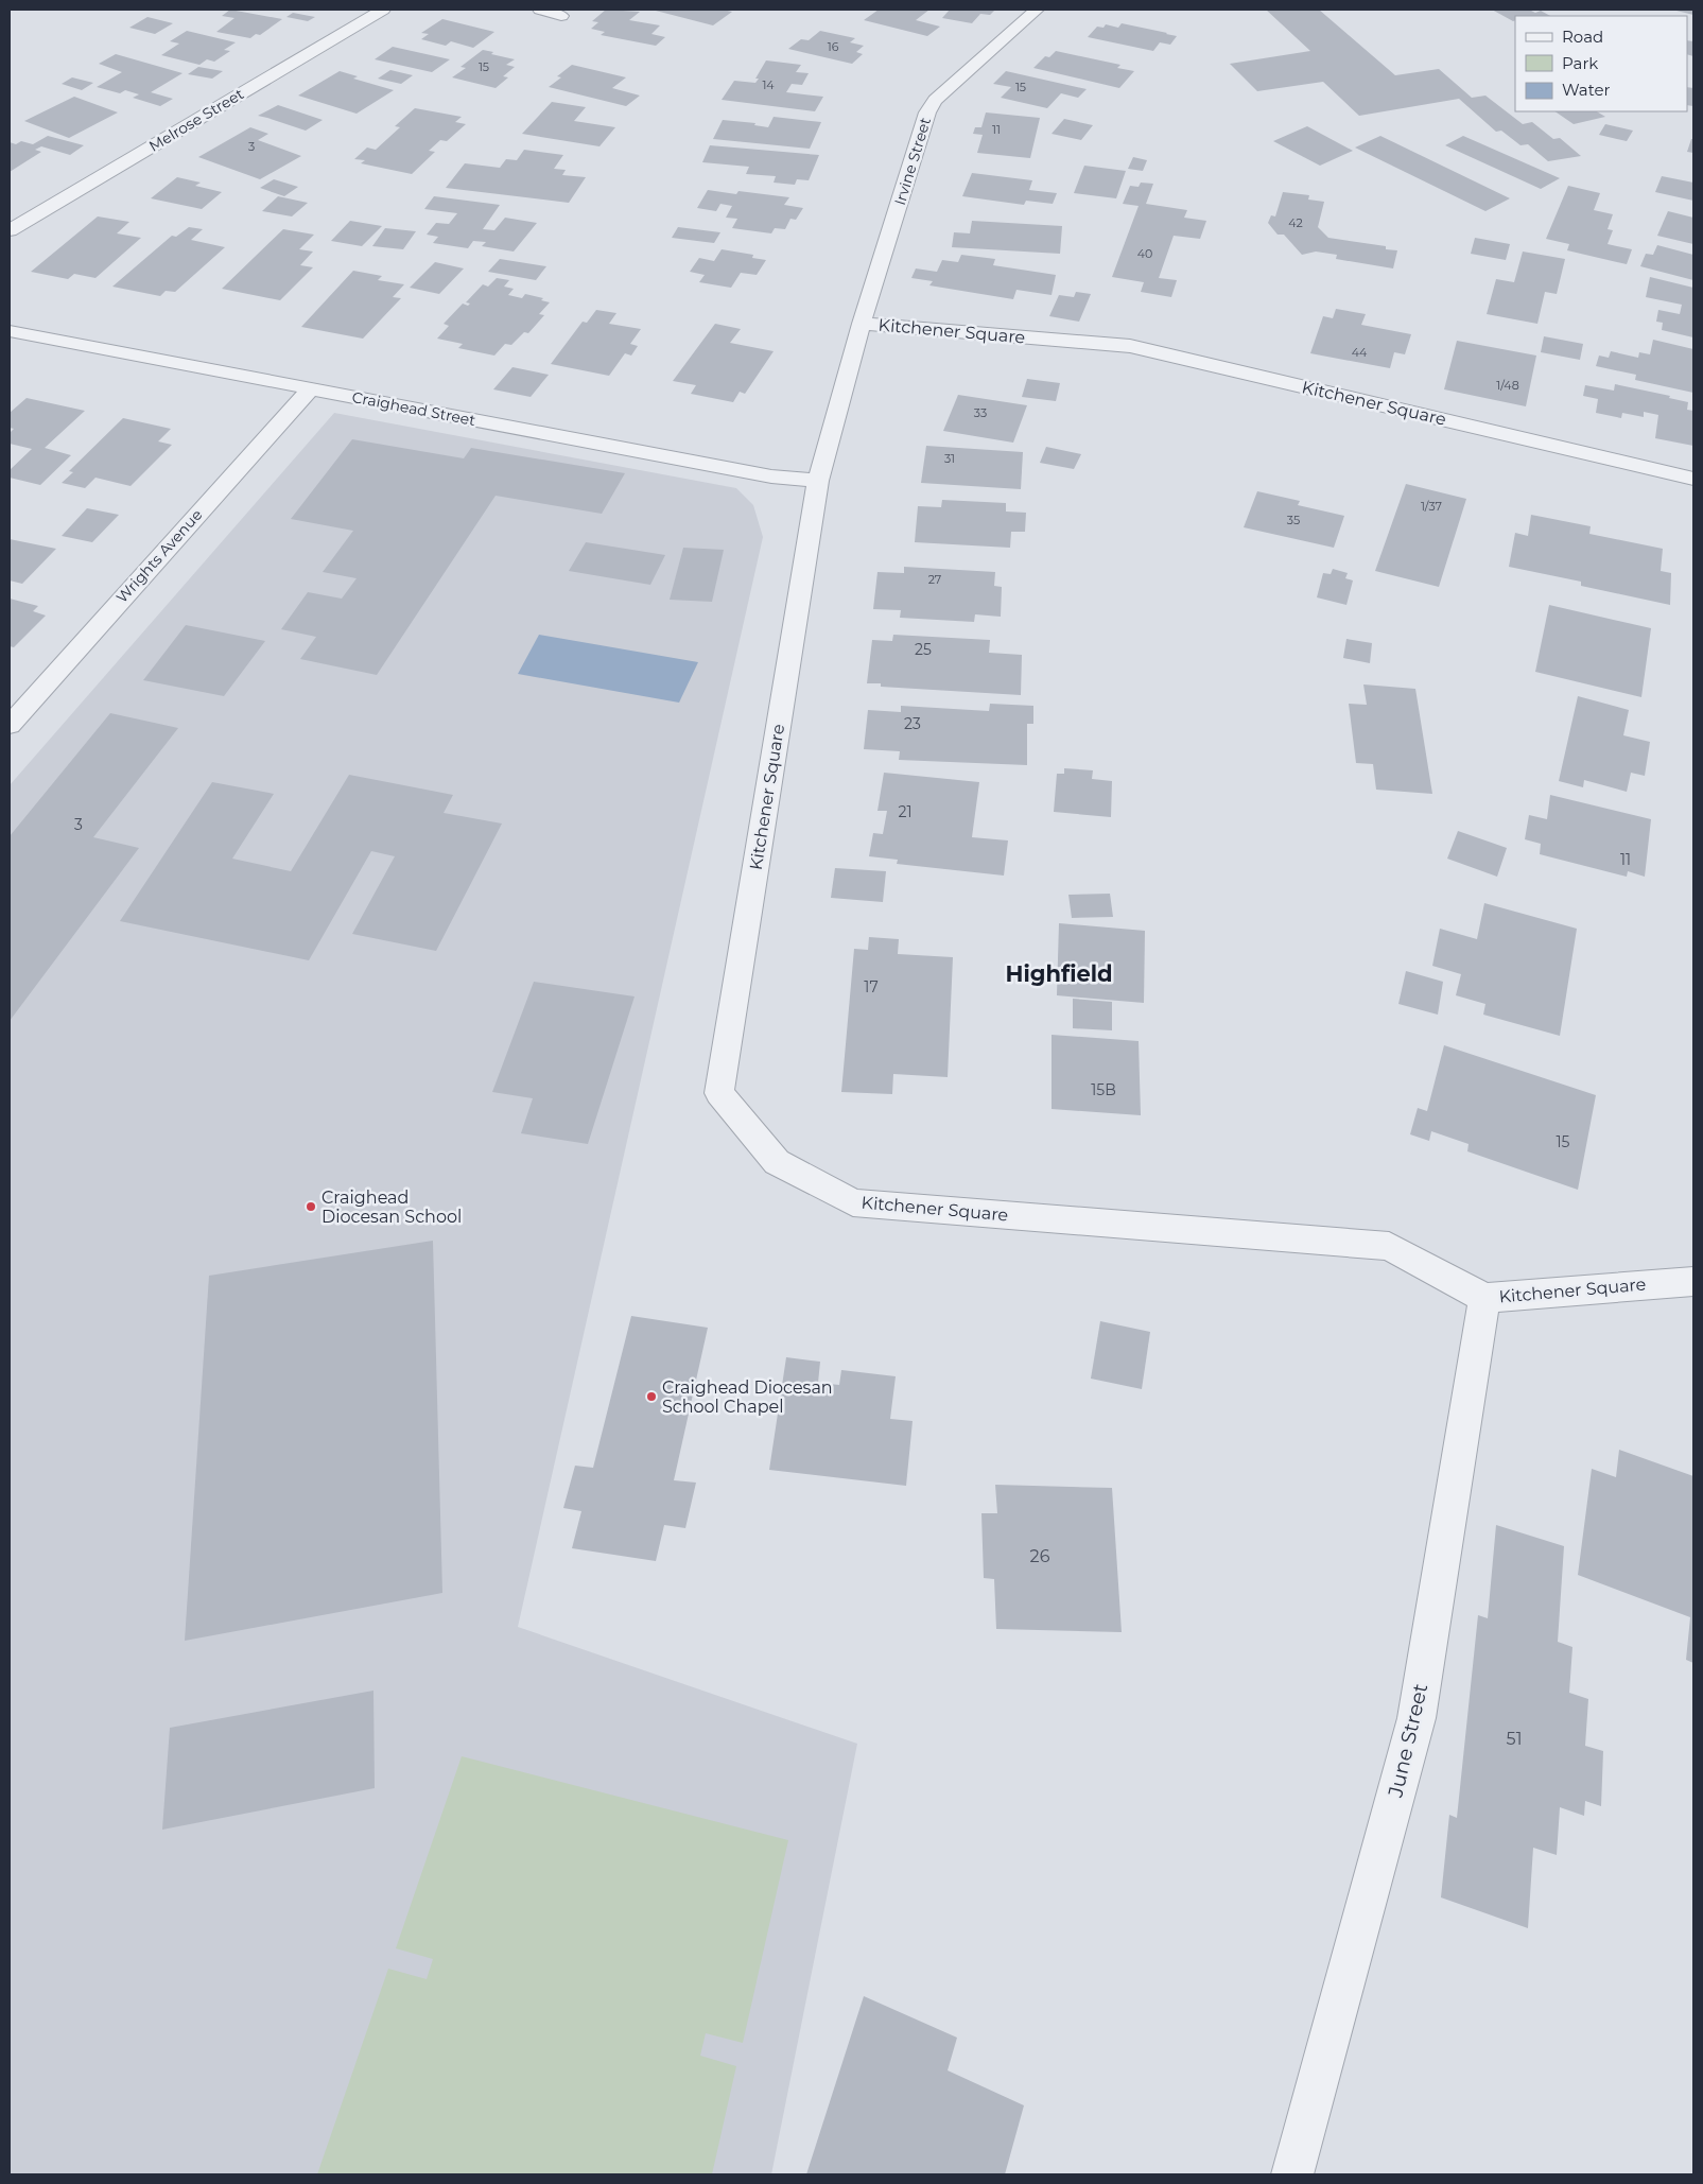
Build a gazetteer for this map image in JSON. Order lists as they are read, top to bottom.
{
  "streets": {
    "street": [
      "Melrose Street",
      "Irvine Street",
      "Kitchener Square",
      "Craighead Street",
      "Wrights Avenue",
      "June Street"
    ]
  },
  "crossings": [
    ["Irvine Street", "Kitchener Square"],
    ["Kitchener Square", "Craighead Street"],
    ["Kitchener Square", "June Street"],
    ["Craighead Street", "Wrights Avenue"]
  ],
  "districts": ["Highfield"],
  "places": ["Craighead Diocesan School", "Craighead Diocesan School Chapel"],
  "house_numbers": [
    "16",
    "15",
    "14",
    "15",
    "11",
    "3",
    "42",
    "40",
    "44",
    "1/48",
    "33",
    "31",
    "1/37",
    "35",
    "27",
    "25",
    "23",
    "21",
    "3",
    "11",
    "17",
    "15B",
    "15",
    "26",
    "51"
  ],
  "legend": ["Road", "Park", "Water"]
}
